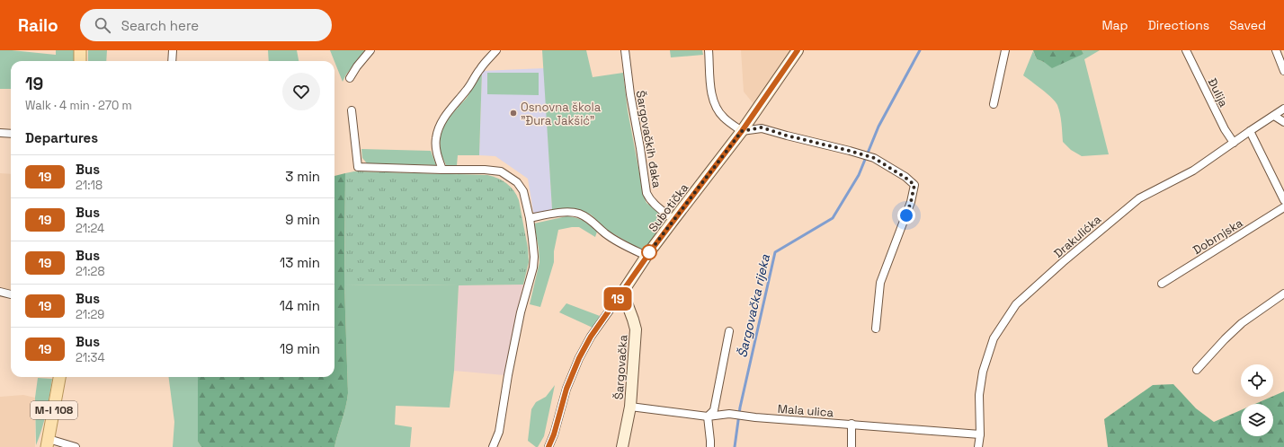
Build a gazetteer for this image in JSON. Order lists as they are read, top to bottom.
{
  "streets": {
    "main road": ["M-I 108"],
    "street": [
      "Đulija",
      "Šargovačkih đaka",
      "Subotička",
      "Drakulićka",
      "Dobrnjska",
      "Šargovačka",
      "Mala ulica"
    ]
  },
  "crossings": [
    ["Đulija", "Drakulićka"],
    ["Šargovačkih đaka", "Subotička"],
    ["Subotička", "Šargovačka"],
    ["Drakulićka", "Mala ulica"],
    ["Šargovačka", "Mala ulica"]
  ],
  "water": ["Šargovačka rijeka"],
  "places": ["Osnovna škola \"Đura Jakšić\""],
  "lines": ["bus line 19"],
  "page": {
    "header": "Railo",
    "search": "Search here",
    "nav": ["Map", "Directions", "Saved"],
    "on_map": "19",
    "heading": [
      ["19", "Walk · 4 min · 270 m"],
      "Departures"
    ],
    "list": [
      {
        "mark": "19",
        "name": "Bus",
        "note": "21:18",
        "value": "3 min"
      },
      {
        "mark": "19",
        "name": "Bus",
        "note": "21:24",
        "value": "9 min"
      },
      {
        "mark": "19",
        "name": "Bus",
        "note": "21:28",
        "value": "13 min"
      },
      {
        "mark": "19",
        "name": "Bus",
        "note": "21:29",
        "value": "14 min"
      },
      {
        "mark": "19",
        "name": "Bus",
        "note": "21:34",
        "value": "19 min"
      }
    ]
  }
}
